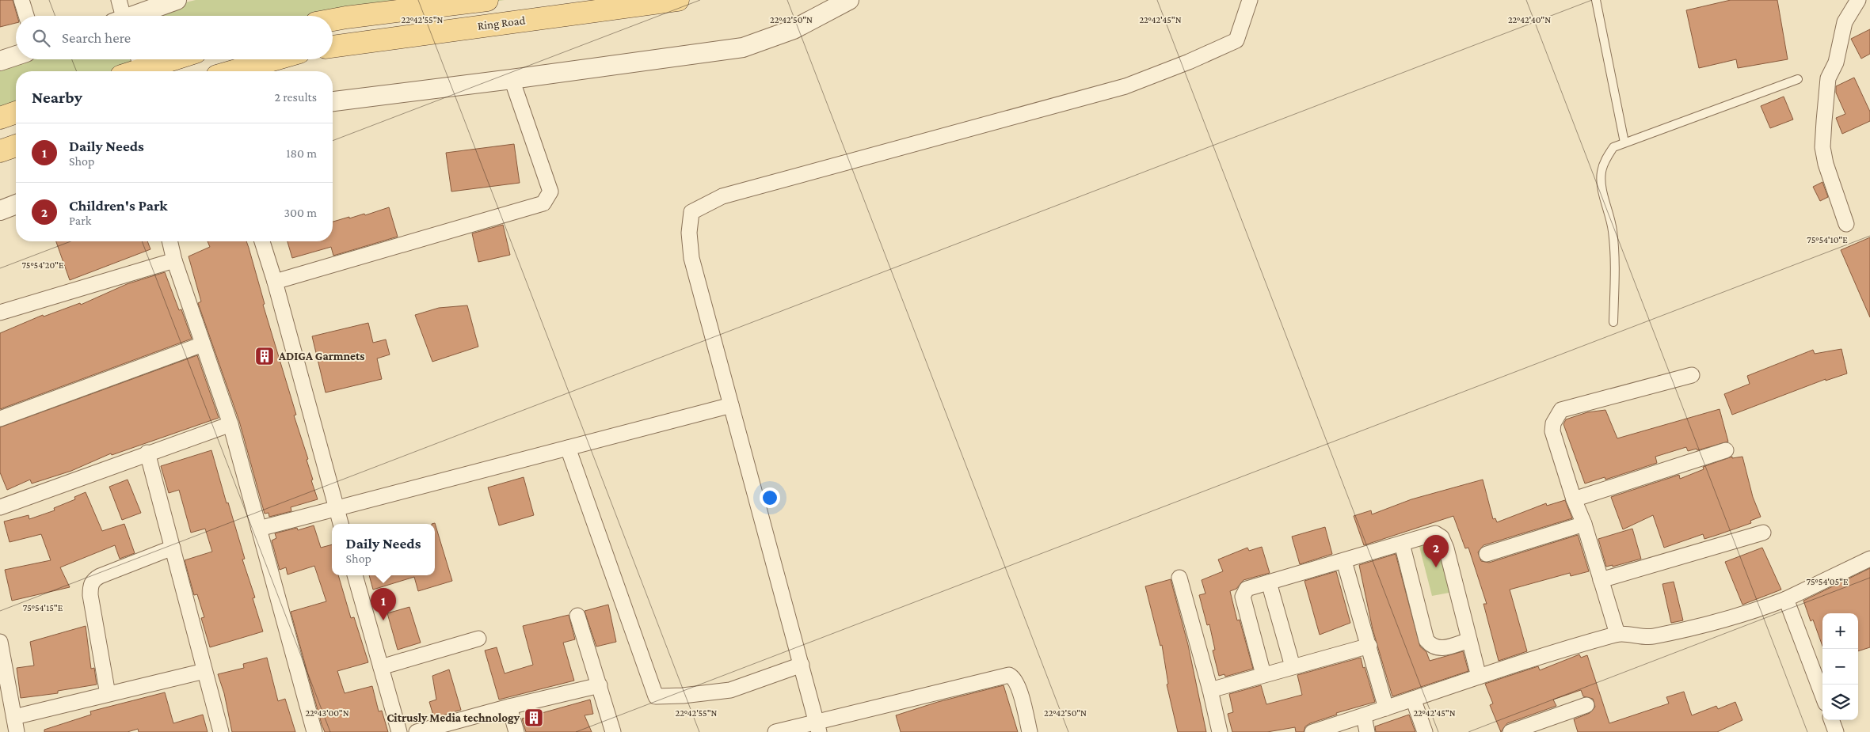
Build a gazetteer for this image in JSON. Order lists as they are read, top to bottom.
{
  "streets": {
    "main road": ["Ring Road"]
  },
  "places": {
    "building": ["ADIGA Garmnets", "Citrusly Media technology"]
  },
  "page": {
    "search": "Search here",
    "heading": ["Nearby", "2 results"],
    "list": [
      {
        "mark": "1",
        "name": "Daily Needs",
        "note": "Shop",
        "value": "180 m"
      },
      {
        "mark": "2",
        "name": "Children's Park",
        "note": "Park",
        "value": "300 m"
      }
    ],
    "popup": ["Daily Needs", "Shop"],
    "pins": ["2", "1"],
    "map_buttons": ["+", "−"]
  },
  "coordinates": [
    "22°42'50\"N",
    "22°42'45\"N",
    "22°42'40\"N",
    "22°42'55\"N",
    "75°54'10\"E",
    "75°54'20\"E",
    "75°54'05\"E",
    "75°54'15\"E",
    "22°43'00\"N"
  ]
}
